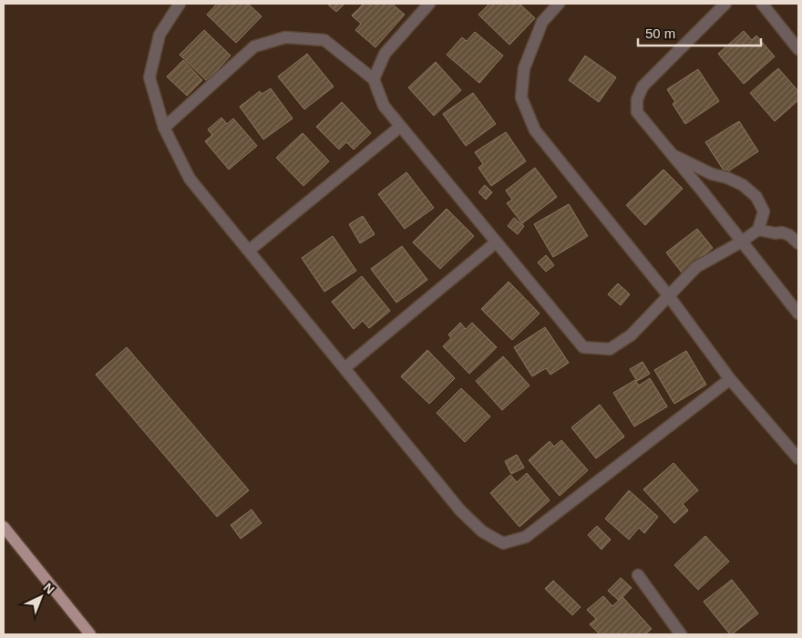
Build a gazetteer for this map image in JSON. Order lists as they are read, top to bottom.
{
  "scale_bar": "50 m",
  "north": "top right"
}
